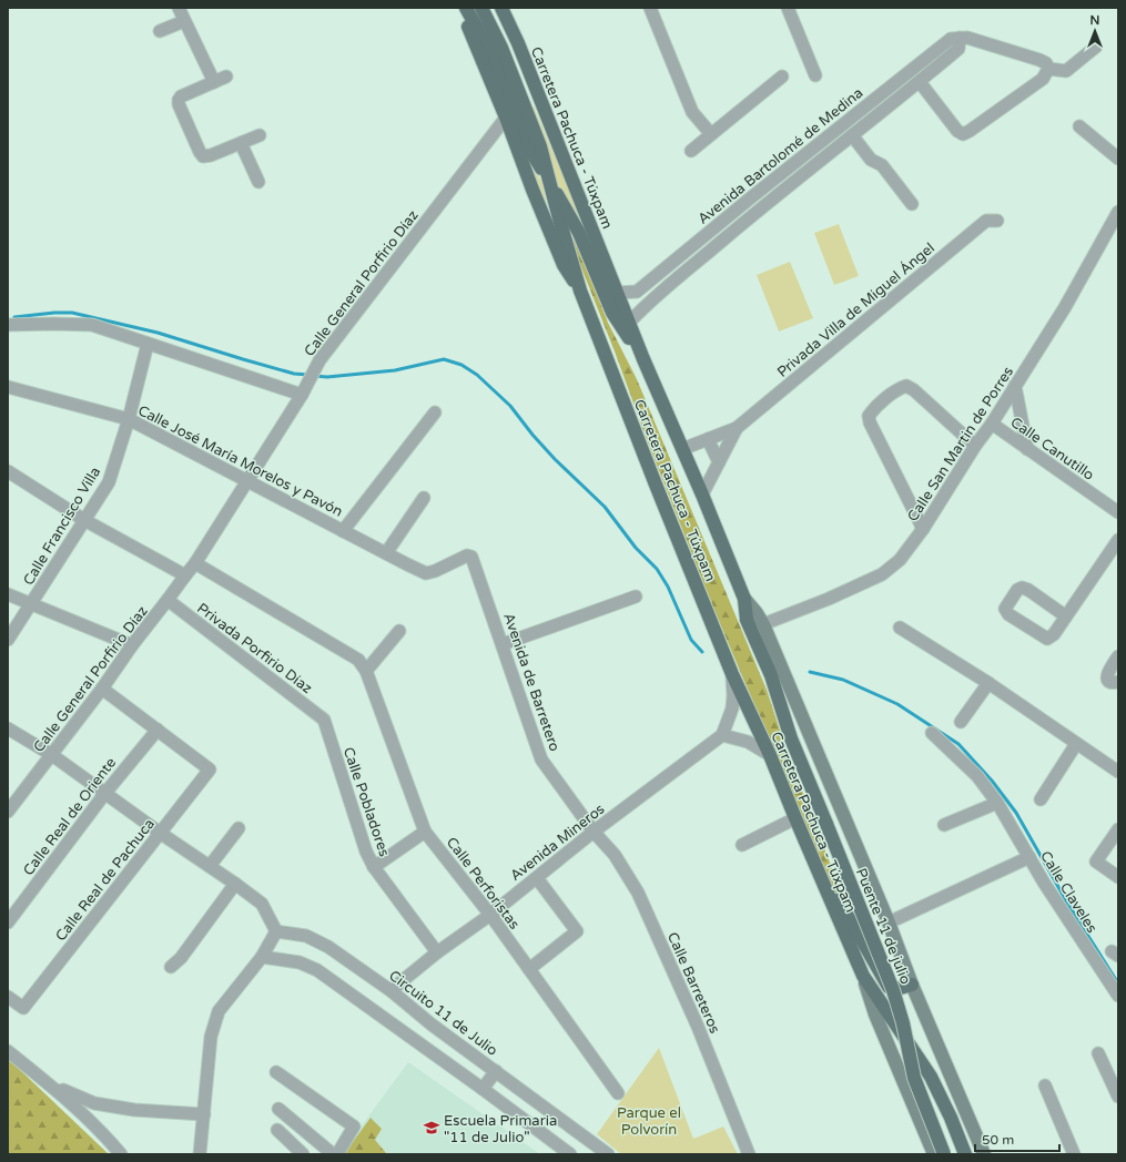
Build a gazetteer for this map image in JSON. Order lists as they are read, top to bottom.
{
  "streets": {
    "main road": ["Carretera Pachuca - Túxpam", "Puente 11 de julio"],
    "street": [
      "Avenida Bartolomé de Medina",
      "Calle General Porfirio Díaz",
      "Privada Villa de Miguel Ángel",
      "Calle San Martin de Porres",
      "Calle Canutillo",
      "Calle José María Morelos y Pavón",
      "Calle Francisco Villa",
      "Privada Porfirio Díaz",
      "Avenida de Barretero",
      "Calle Pobladores",
      "Calle Real de Oriente",
      "Avenida Mineros",
      "Calle Real de Pachuca",
      "Calle Perforistas",
      "Calle Claveles",
      "Calle Barreteros",
      "Circuito 11 de Julio"
    ]
  },
  "crossings": [
    ["Carretera Pachuca - Túxpam", "Avenida Bartolomé de Medina"],
    ["Carretera Pachuca - Túxpam", "Privada Villa de Miguel Ángel"],
    ["Carretera Pachuca - Túxpam", "Calle San Martin de Porres"],
    ["Carretera Pachuca - Túxpam", "Puente 11 de julio"],
    ["Calle General Porfirio Díaz", "Calle José María Morelos y Pavón"],
    ["Calle General Porfirio Díaz", "Privada Porfirio Díaz"],
    ["Calle San Martin de Porres", "Calle Canutillo"],
    ["Calle José María Morelos y Pavón", "Calle Francisco Villa"],
    ["Calle José María Morelos y Pavón", "Avenida de Barretero"],
    ["Privada Porfirio Díaz", "Calle Pobladores"],
    ["Avenida de Barretero", "Avenida Mineros"],
    ["Avenida de Barretero", "Calle Barreteros"],
    ["Calle Pobladores", "Avenida Mineros"],
    ["Calle Real de Oriente", "Calle Real de Pachuca"],
    ["Avenida Mineros", "Calle Perforistas"],
    ["Avenida Mineros", "Calle Barreteros"],
    ["Avenida Mineros", "Circuito 11 de Julio"]
  ],
  "parks": ["Parque el Polvorín"],
  "places": {
    "school or university": ["Escuela Primaria \"11 de Julio\""]
  },
  "scale_bar": "50 m",
  "north": "top"
}
